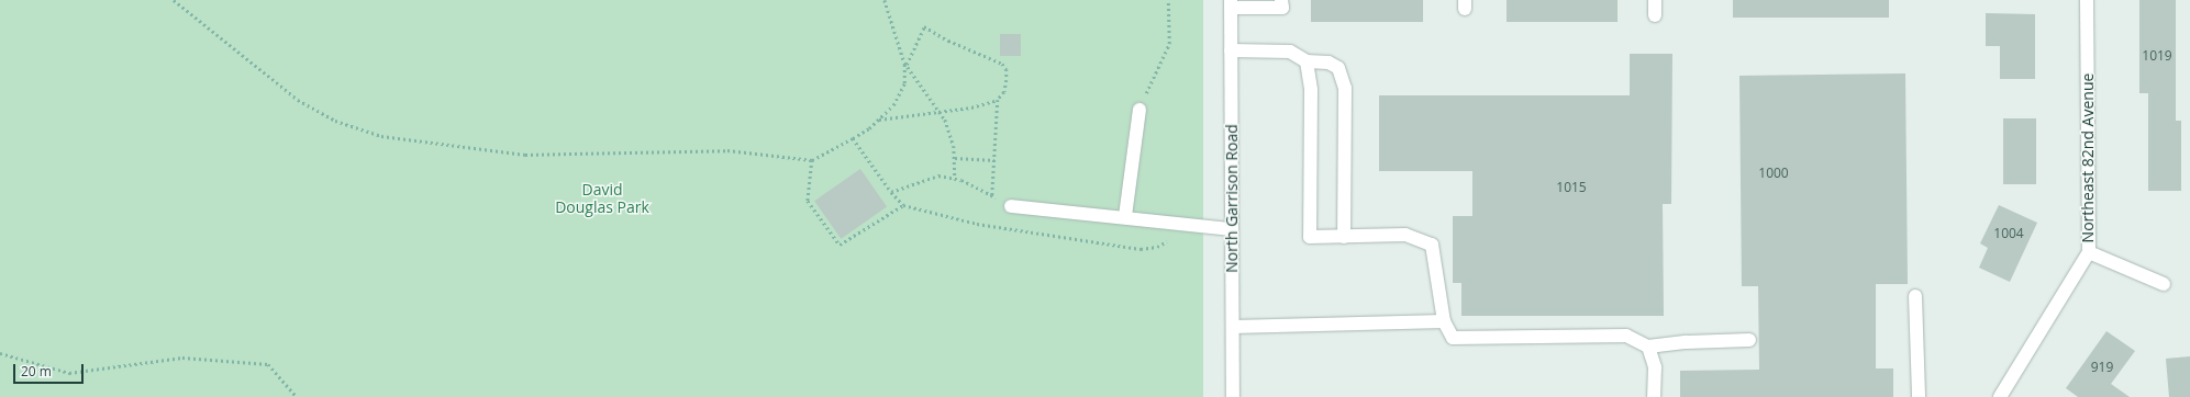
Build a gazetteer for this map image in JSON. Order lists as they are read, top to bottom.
{
  "streets": {
    "street": ["Northeast 82nd Avenue", "North Garrison Road"]
  },
  "parks": ["David Douglas Park"],
  "house_numbers": [
    "1019",
    "1000",
    "1015",
    "1004",
    "919"
  ],
  "scale_bar": "20 m"
}
